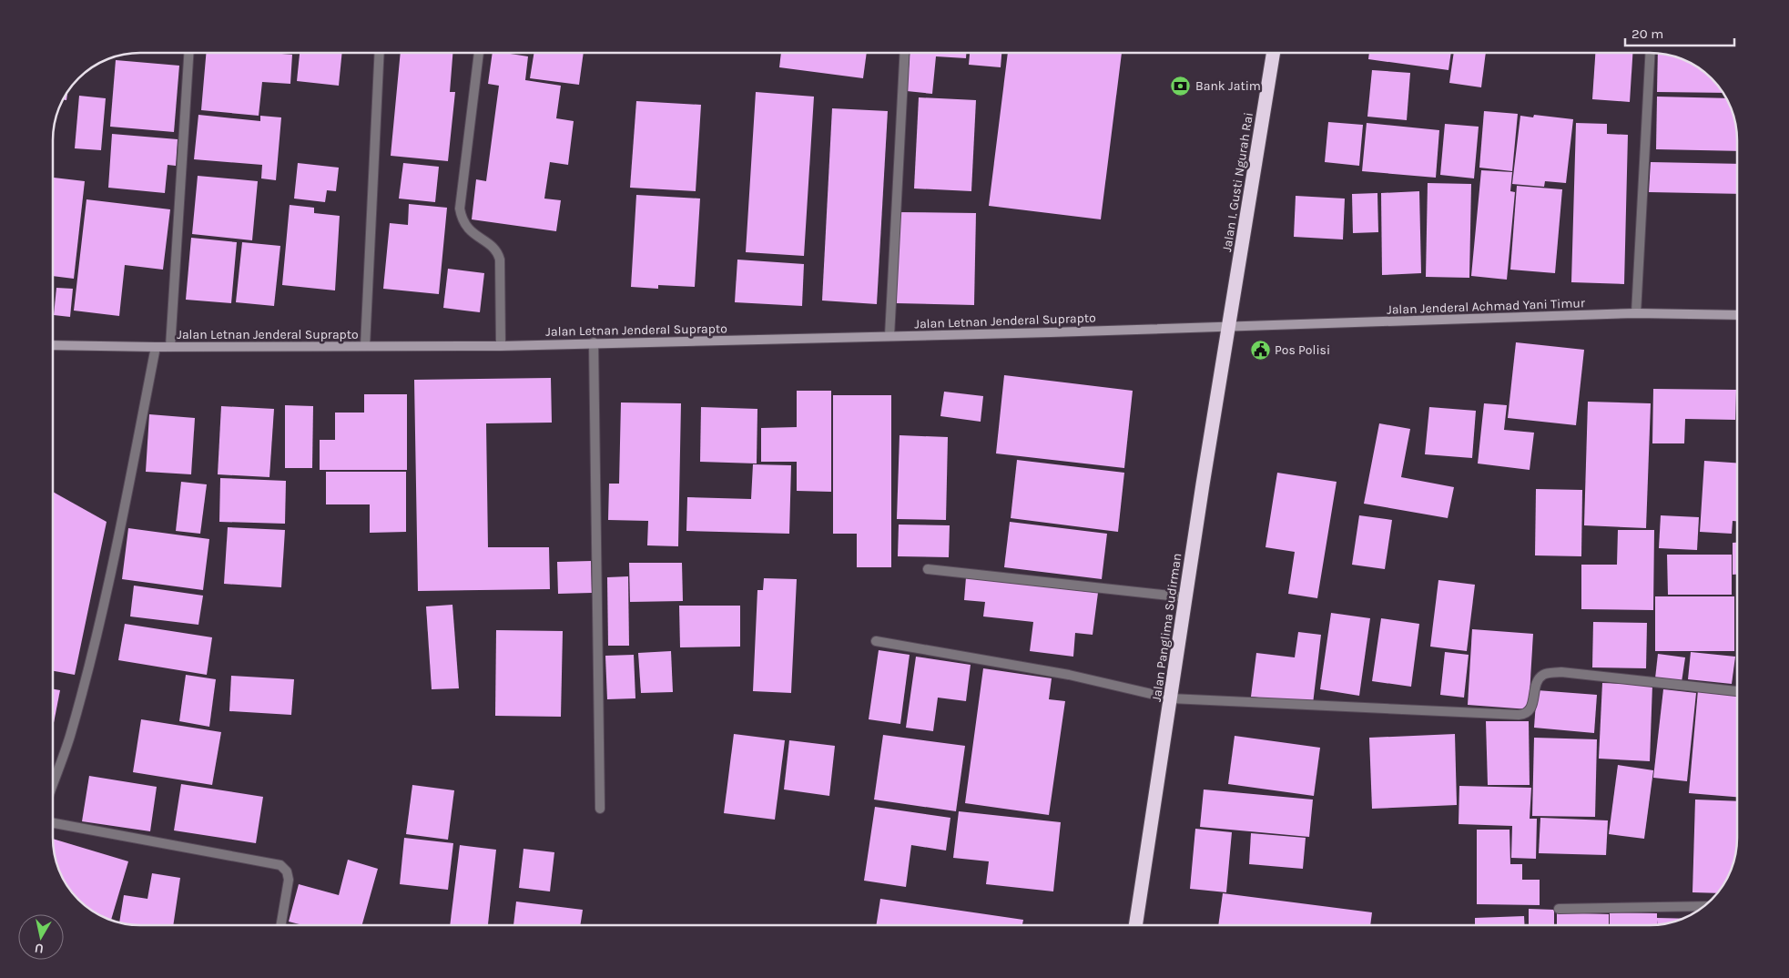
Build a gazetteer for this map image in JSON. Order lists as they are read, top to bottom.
{
  "streets": {
    "highway": ["Jalan I. Gusti Ngurah Rai", "Jalan Panglima Sudirman"],
    "main road": ["Jalan Jenderal Achmad Yani Timur", "Jalan Letnan Jenderal Suprapto"]
  },
  "crossings": [
    ["Jalan I. Gusti Ngurah Rai", "Jalan Jenderal Achmad Yani Timur"],
    ["Jalan I. Gusti Ngurah Rai", "Jalan Letnan Jenderal Suprapto"],
    ["Jalan I. Gusti Ngurah Rai", "Jalan Panglima Sudirman"],
    ["Jalan Jenderal Achmad Yani Timur", "Jalan Letnan Jenderal Suprapto"],
    ["Jalan Jenderal Achmad Yani Timur", "Jalan Panglima Sudirman"],
    ["Jalan Letnan Jenderal Suprapto", "Jalan Panglima Sudirman"]
  ],
  "places": {
    "bank": ["Bank Jatim"],
    "public building": ["Pos Polisi"]
  },
  "scale_bar": "20 m",
  "north": "bottom"
}
